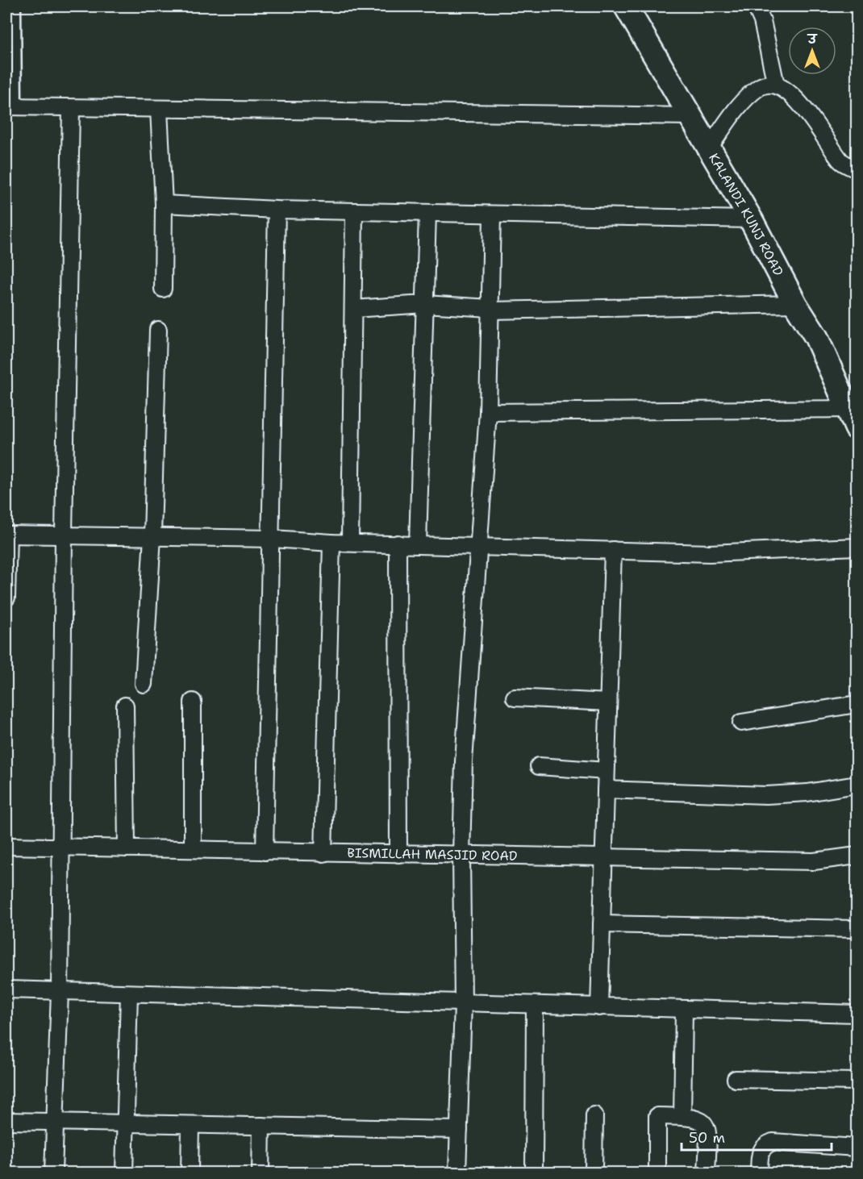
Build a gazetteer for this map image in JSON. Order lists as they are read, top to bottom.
{
  "streets": {
    "street": ["KALANDI KUNJ ROAD", "BISMILLAH MASJID ROAD"]
  },
  "scale_bar": "50 m",
  "north": "top"
}
